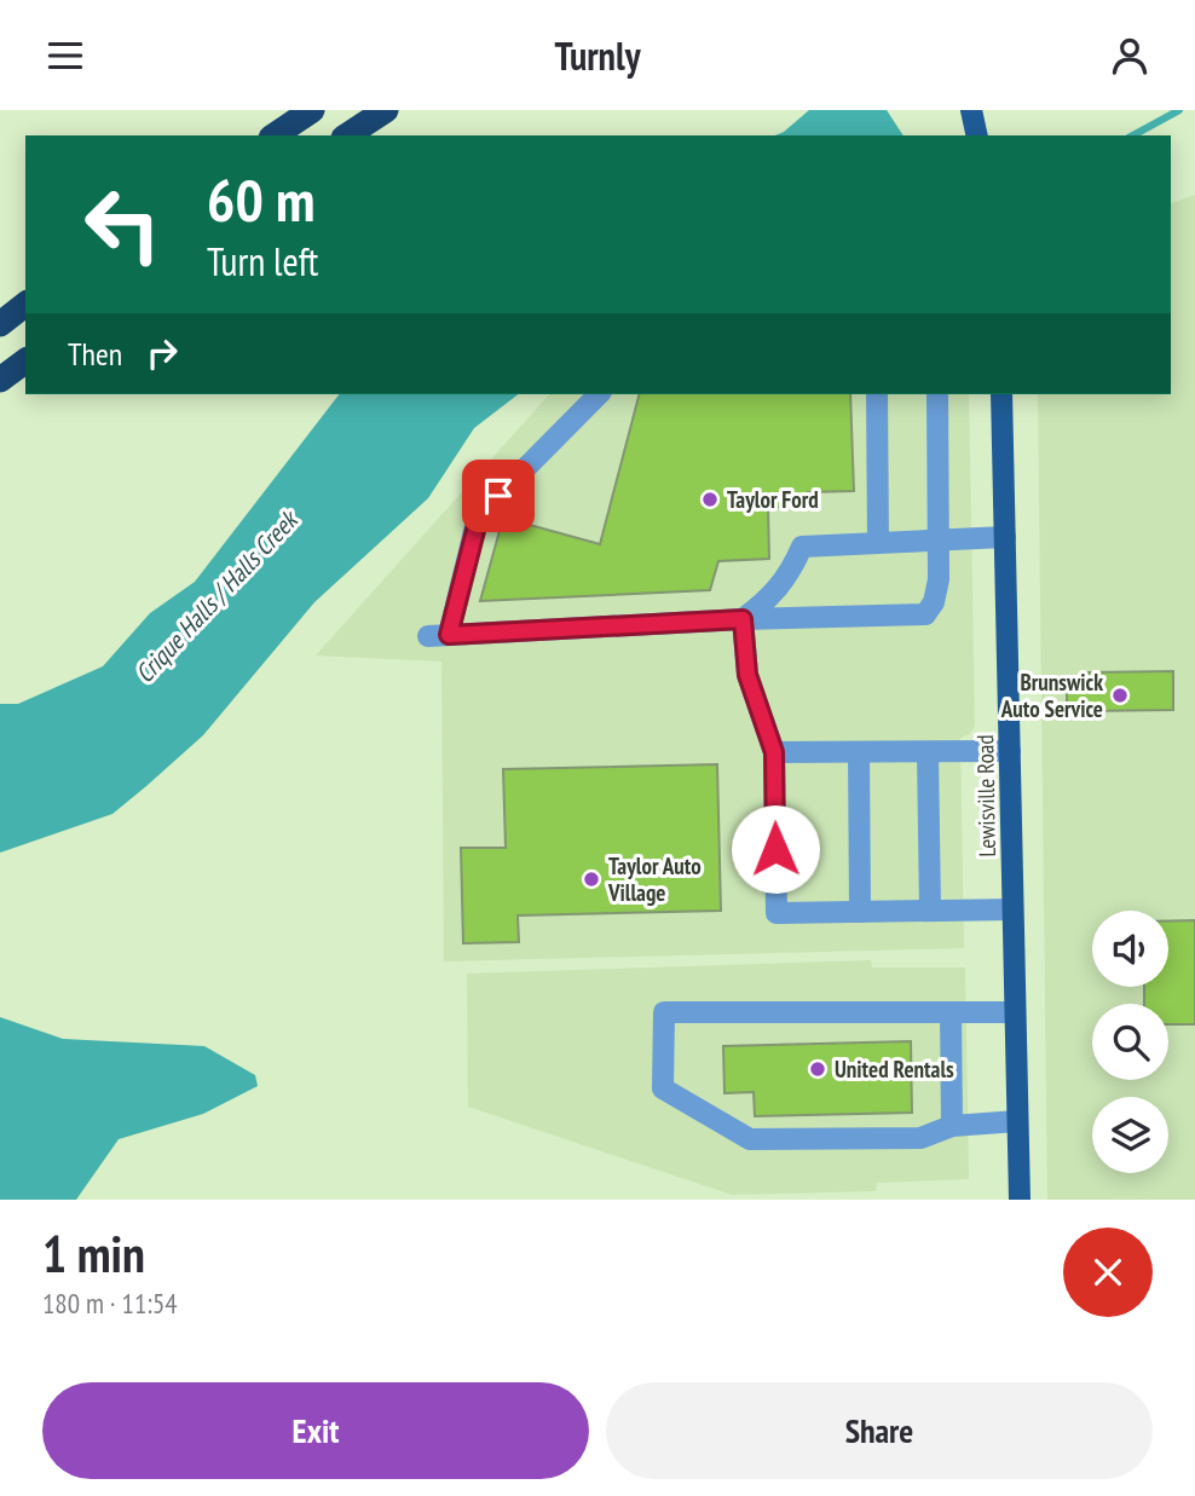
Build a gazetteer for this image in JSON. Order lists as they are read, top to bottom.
{
  "streets": {
    "main road": ["Lewisville Road"]
  },
  "water": ["Crique Halls / Halls Creek"],
  "places": [
    "Taylor Ford",
    "Brunswick Auto Service",
    "Taylor Auto Village",
    "United Rentals"
  ],
  "page": {
    "header": "Turnly",
    "turn": ["60 m", "Turn left"],
    "then": "Then",
    "heading": ["1 min", "180 m · 11:54"],
    "buttons": ["Exit", "Share"]
  }
}
